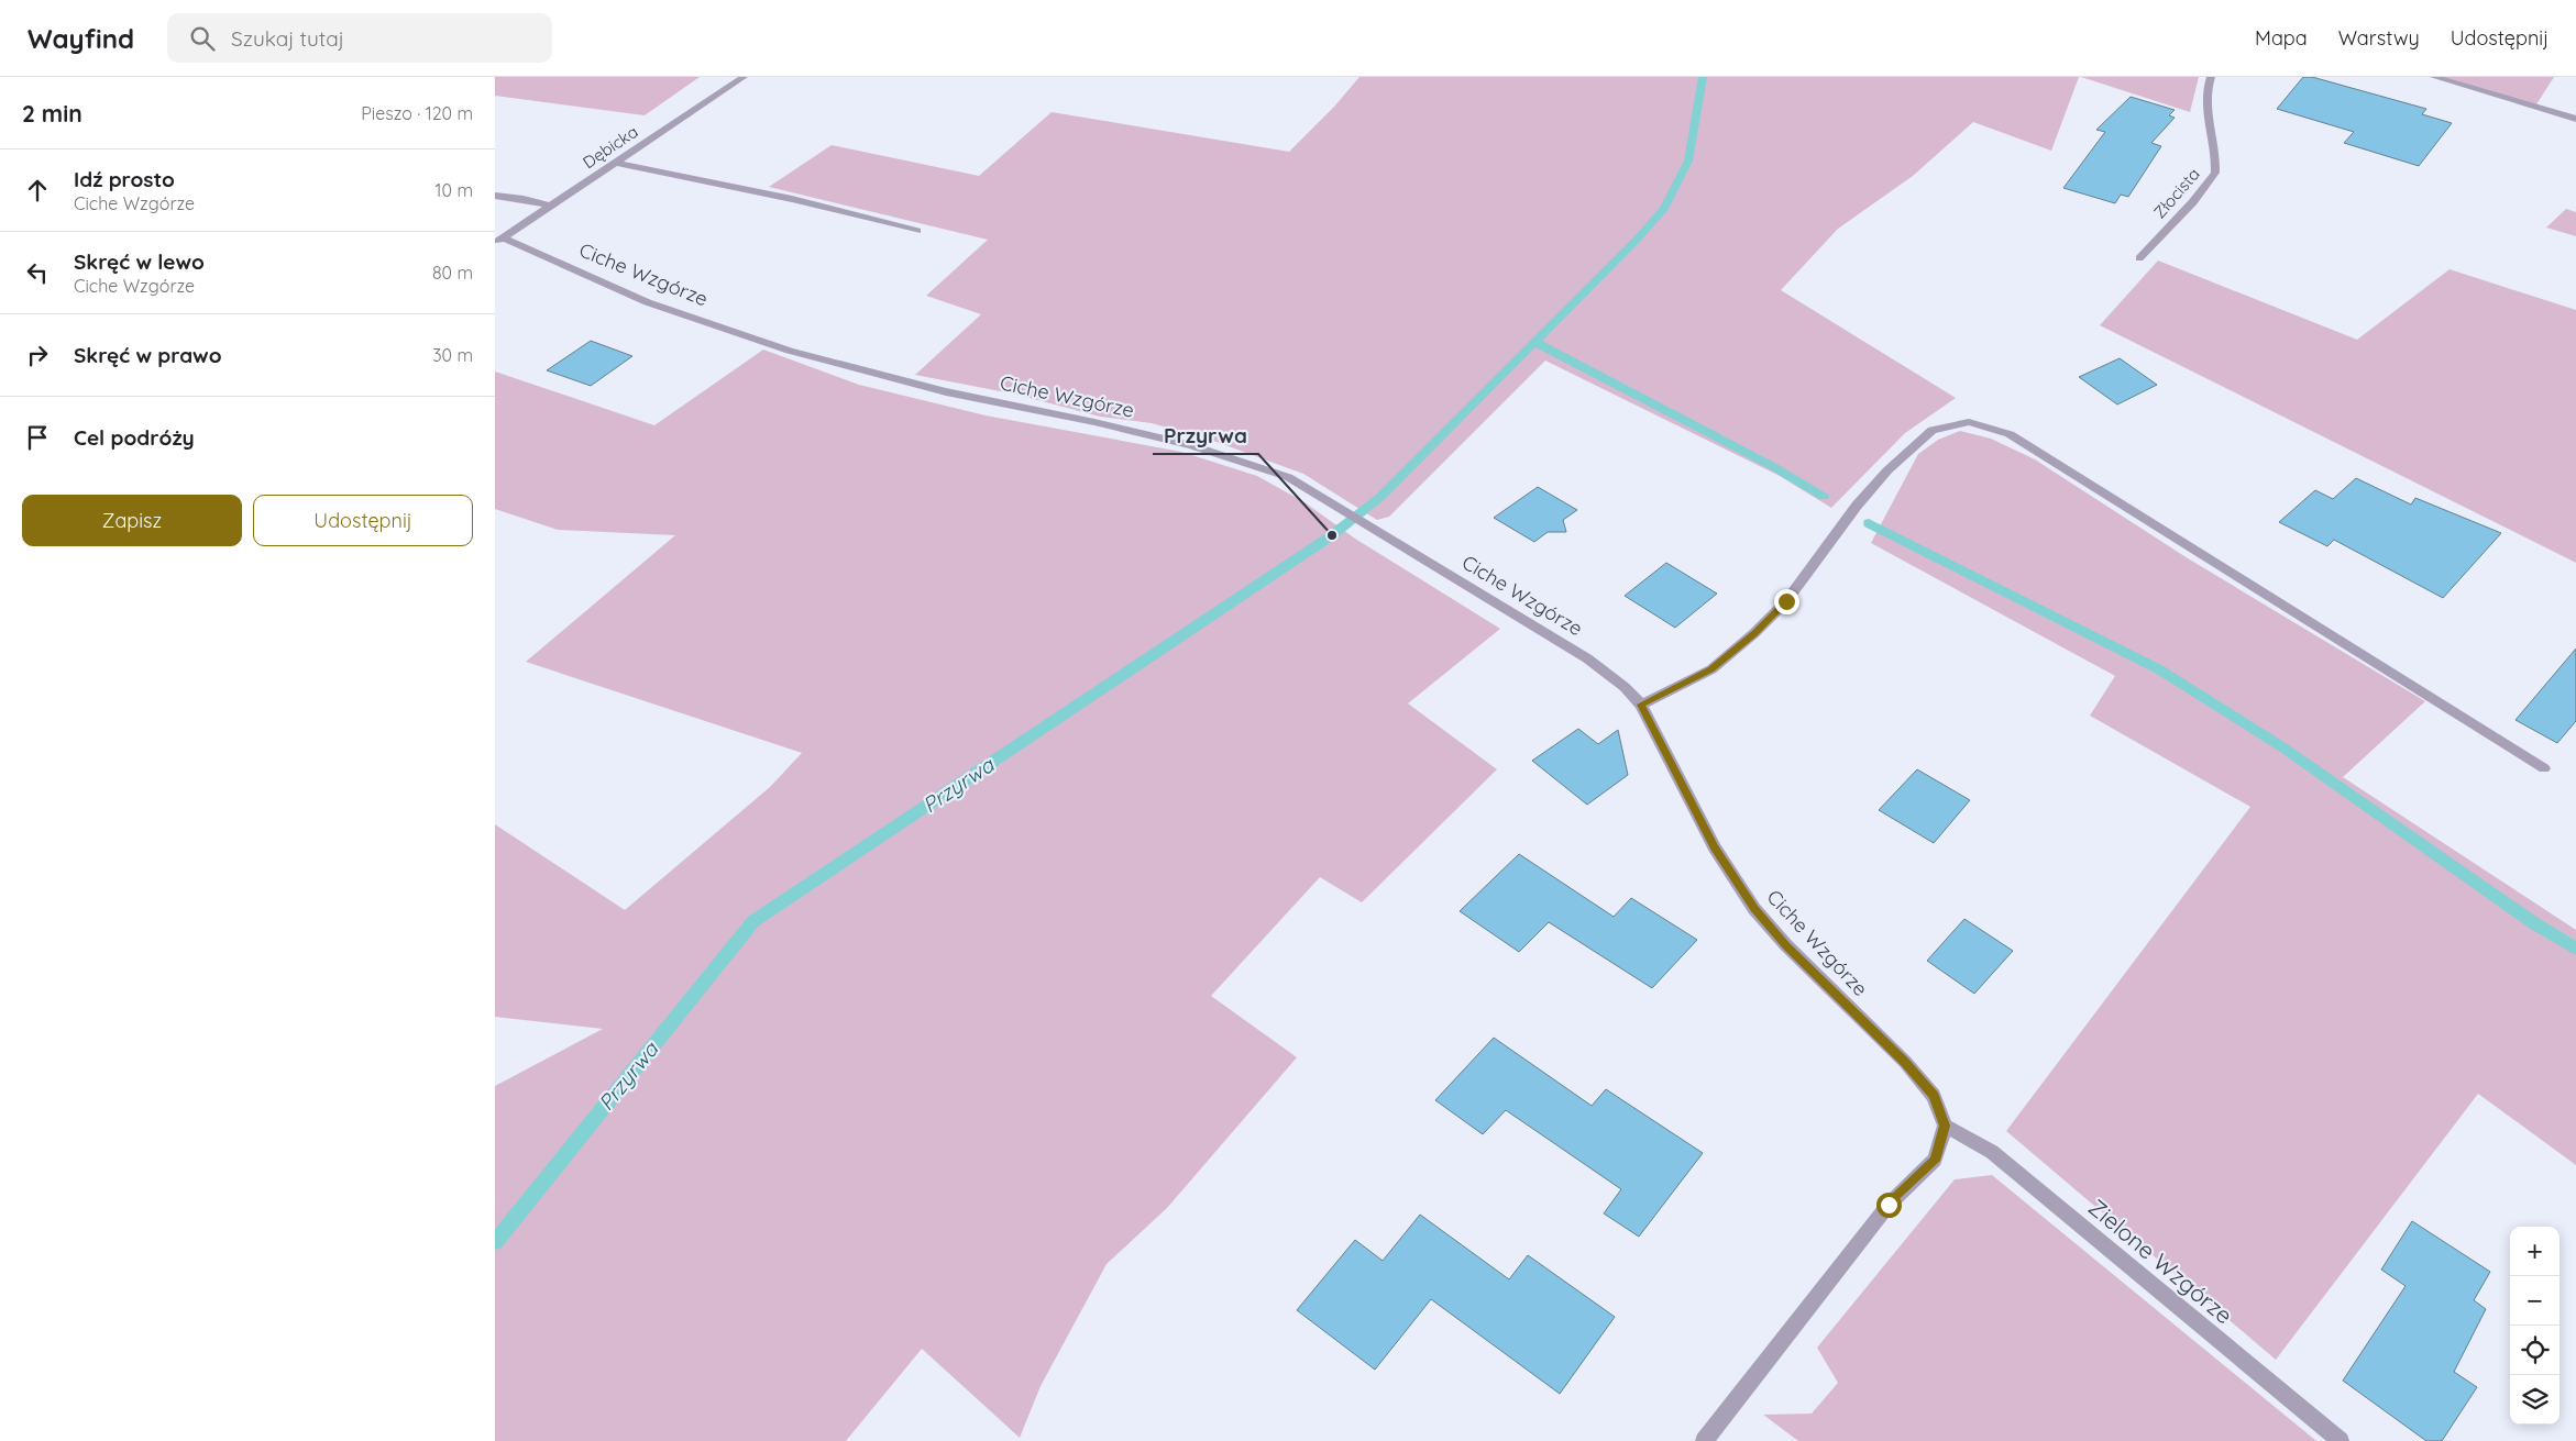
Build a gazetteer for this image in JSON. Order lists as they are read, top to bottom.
{
  "streets": {
    "street": [
      "Dębicka",
      "Złocista",
      "Ciche Wzgórze",
      "Zielone Wzgórze"
    ]
  },
  "crossings": [
    ["Dębicka", "Ciche Wzgórze"],
    ["Ciche Wzgórze", "Zielone Wzgórze"]
  ],
  "water": ["Przyrwa"],
  "places": ["Przyrwa"],
  "page": {
    "header": "Wayfind",
    "search": "Szukaj tutaj",
    "nav": ["Mapa", "Warstwy", "Udostępnij"],
    "heading": ["2 min", "Pieszo · 120 m"],
    "list": [
      ["Idź prosto", "Ciche Wzgórze", "10 m"],
      ["Skręć w lewo", "Ciche Wzgórze", "80 m"],
      ["Skręć w prawo", "30 m"],
      "Cel podróży"
    ],
    "buttons": ["Zapisz", "Udostępnij"],
    "map_buttons": ["+", "−"]
  }
}
